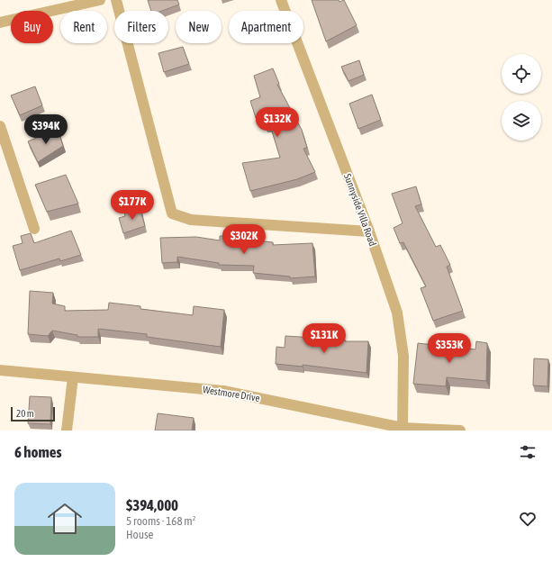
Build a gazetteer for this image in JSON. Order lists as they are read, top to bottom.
{
  "streets": {
    "street": ["Sunnyside Villa Road", "Westmore Drive"]
  },
  "crossings": [
    ["Sunnyside Villa Road", "Westmore Drive"]
  ],
  "scale_bar": "20 m",
  "page": {
    "chip": [
      "Buy",
      "Rent",
      "Filters",
      "New",
      "Apartment"
    ],
    "price": [
      "$132K",
      "$394K",
      "$177K",
      "$302K",
      "$131K",
      "$353K"
    ],
    "scale": "20 m",
    "heading": "6 homes",
    "list": [
      {
        "name": "$394,000",
        "note": "5 rooms · 168 m² · House"
      }
    ]
  }
}
